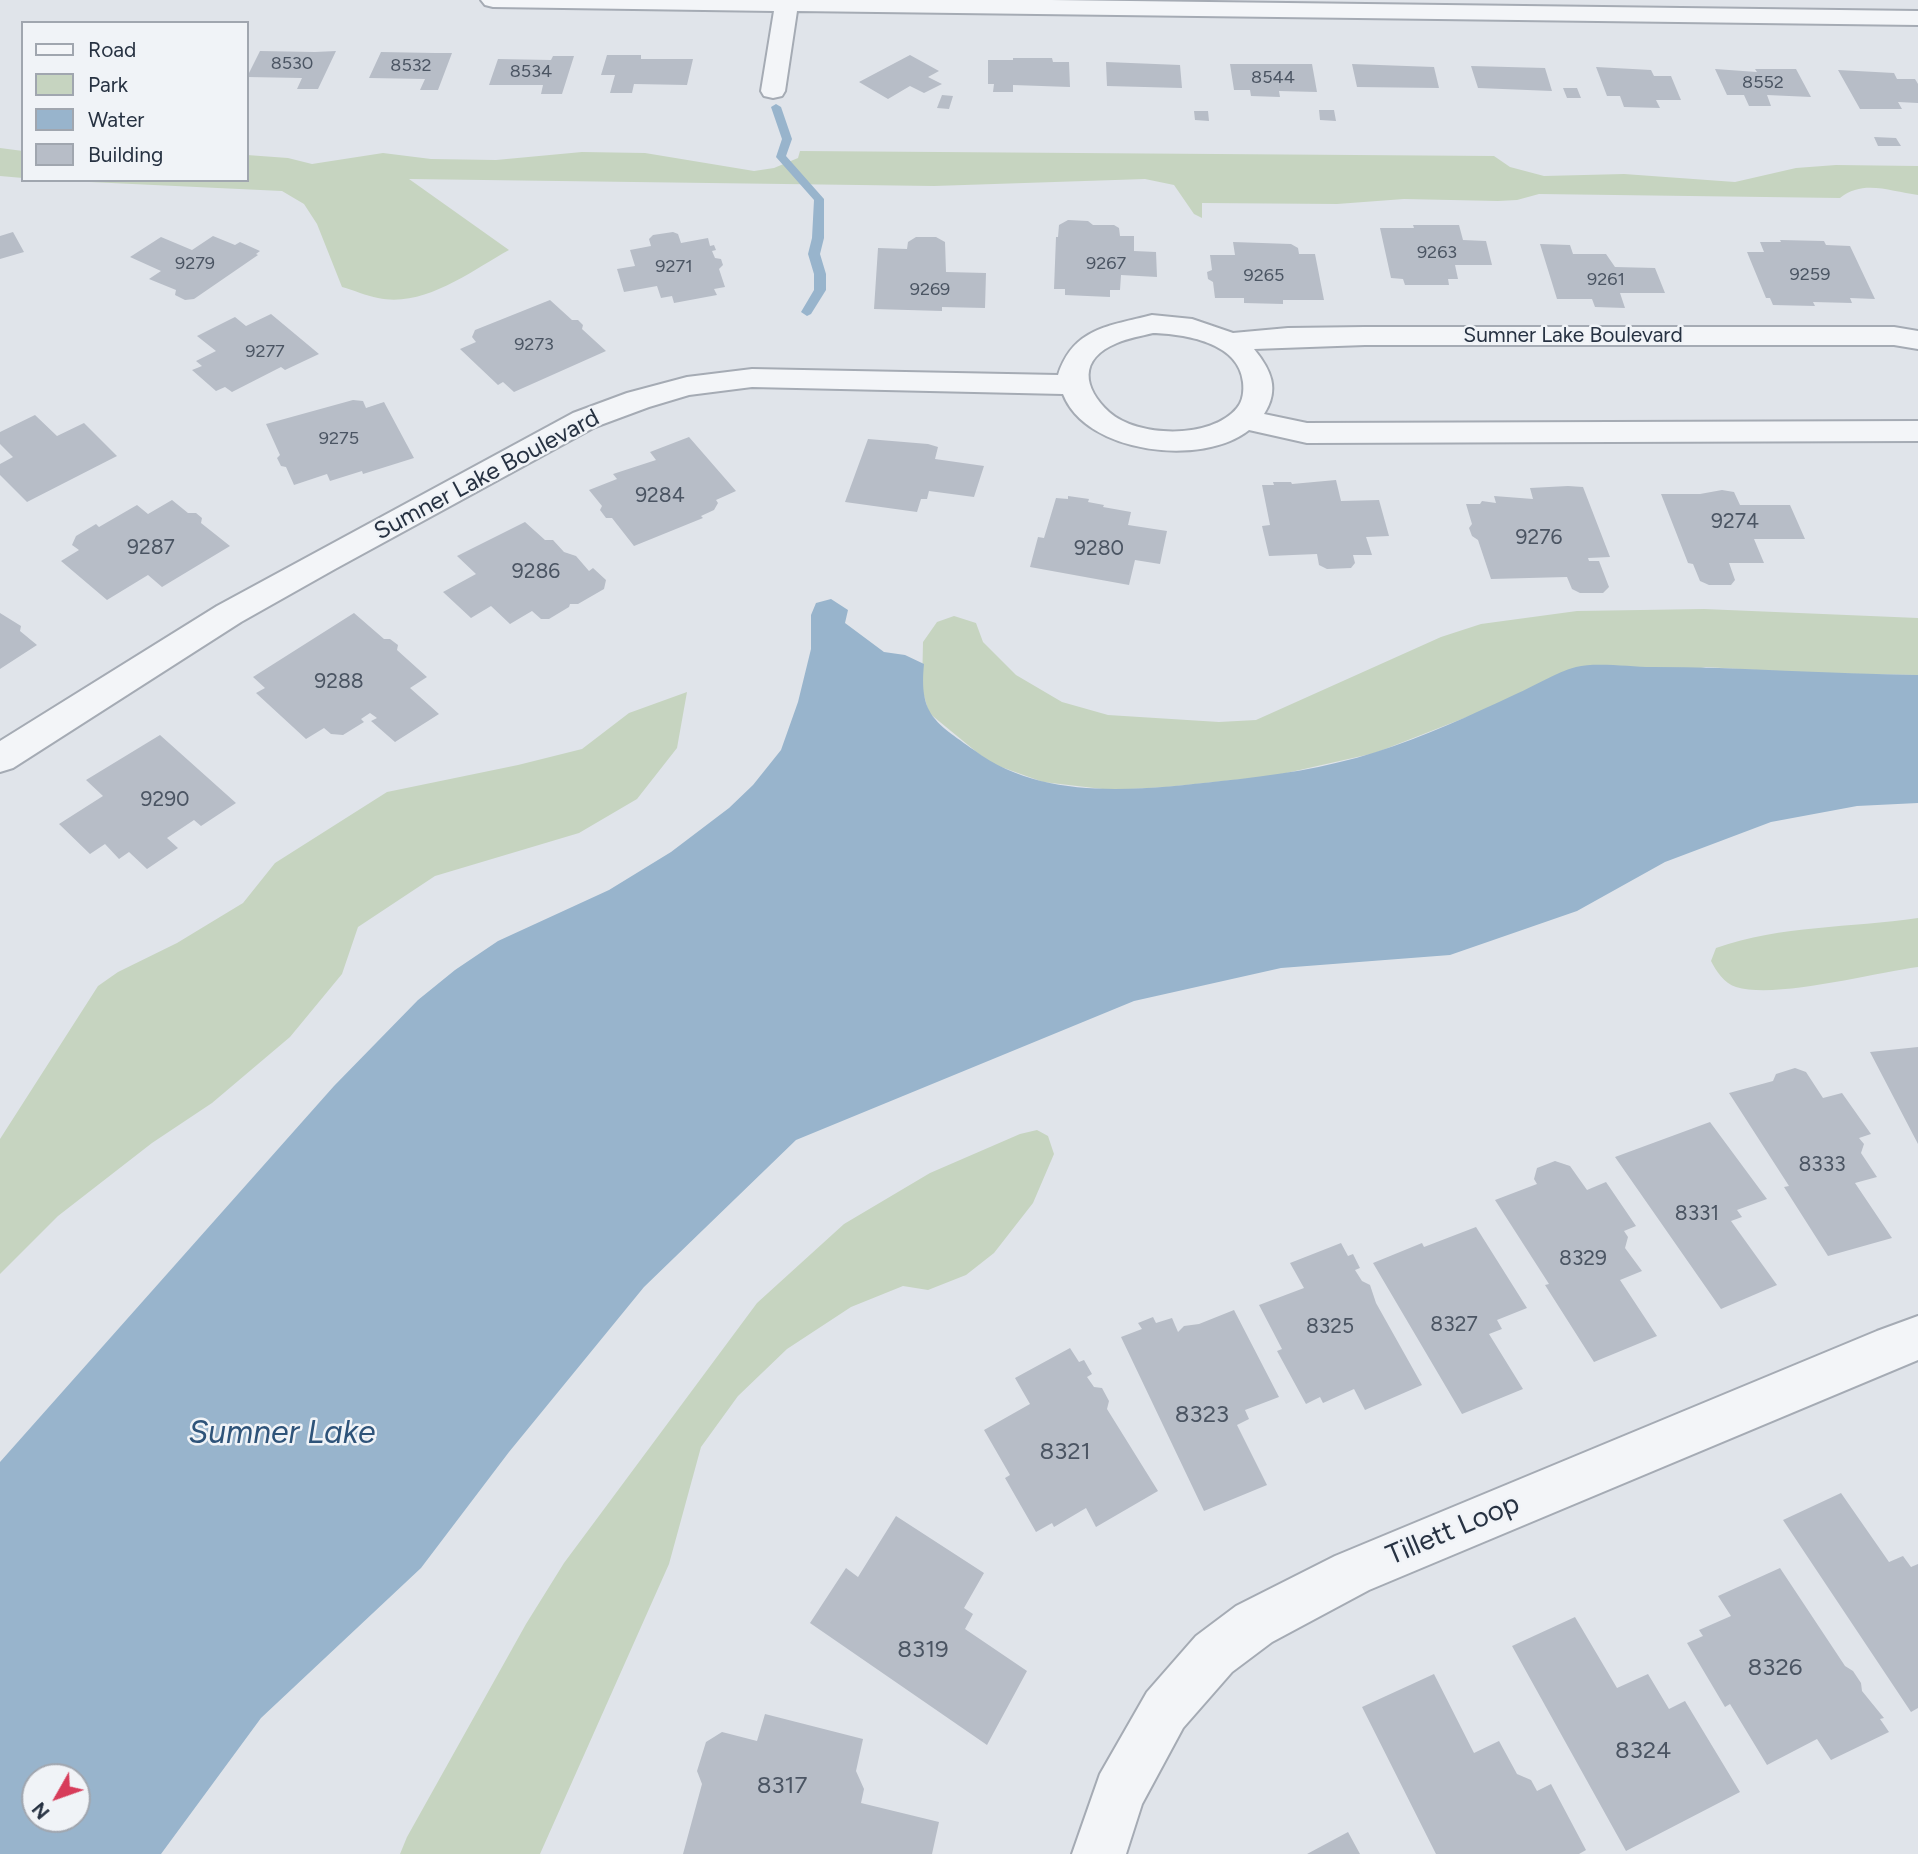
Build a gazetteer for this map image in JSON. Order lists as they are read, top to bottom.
{
  "streets": {
    "street": ["Sumner Lake Boulevard", "Tillett Loop"]
  },
  "water": ["Sumner Lake"],
  "house_numbers": [
    "8530",
    "8532",
    "8534",
    "8544",
    "8552",
    "9263",
    "9279",
    "9267",
    "9271",
    "9259",
    "9265",
    "9261",
    "9269",
    "9273",
    "9277",
    "9275",
    "9284",
    "9274",
    "9276",
    "9287",
    "9280",
    "9286",
    "9288",
    "9290",
    "8333",
    "8331",
    "8329",
    "8327",
    "8325",
    "8323",
    "8321",
    "8319",
    "8326",
    "8324",
    "8317"
  ],
  "legend": [
    "Road",
    "Park",
    "Water",
    "Building"
  ],
  "north": "bottom left"
}
